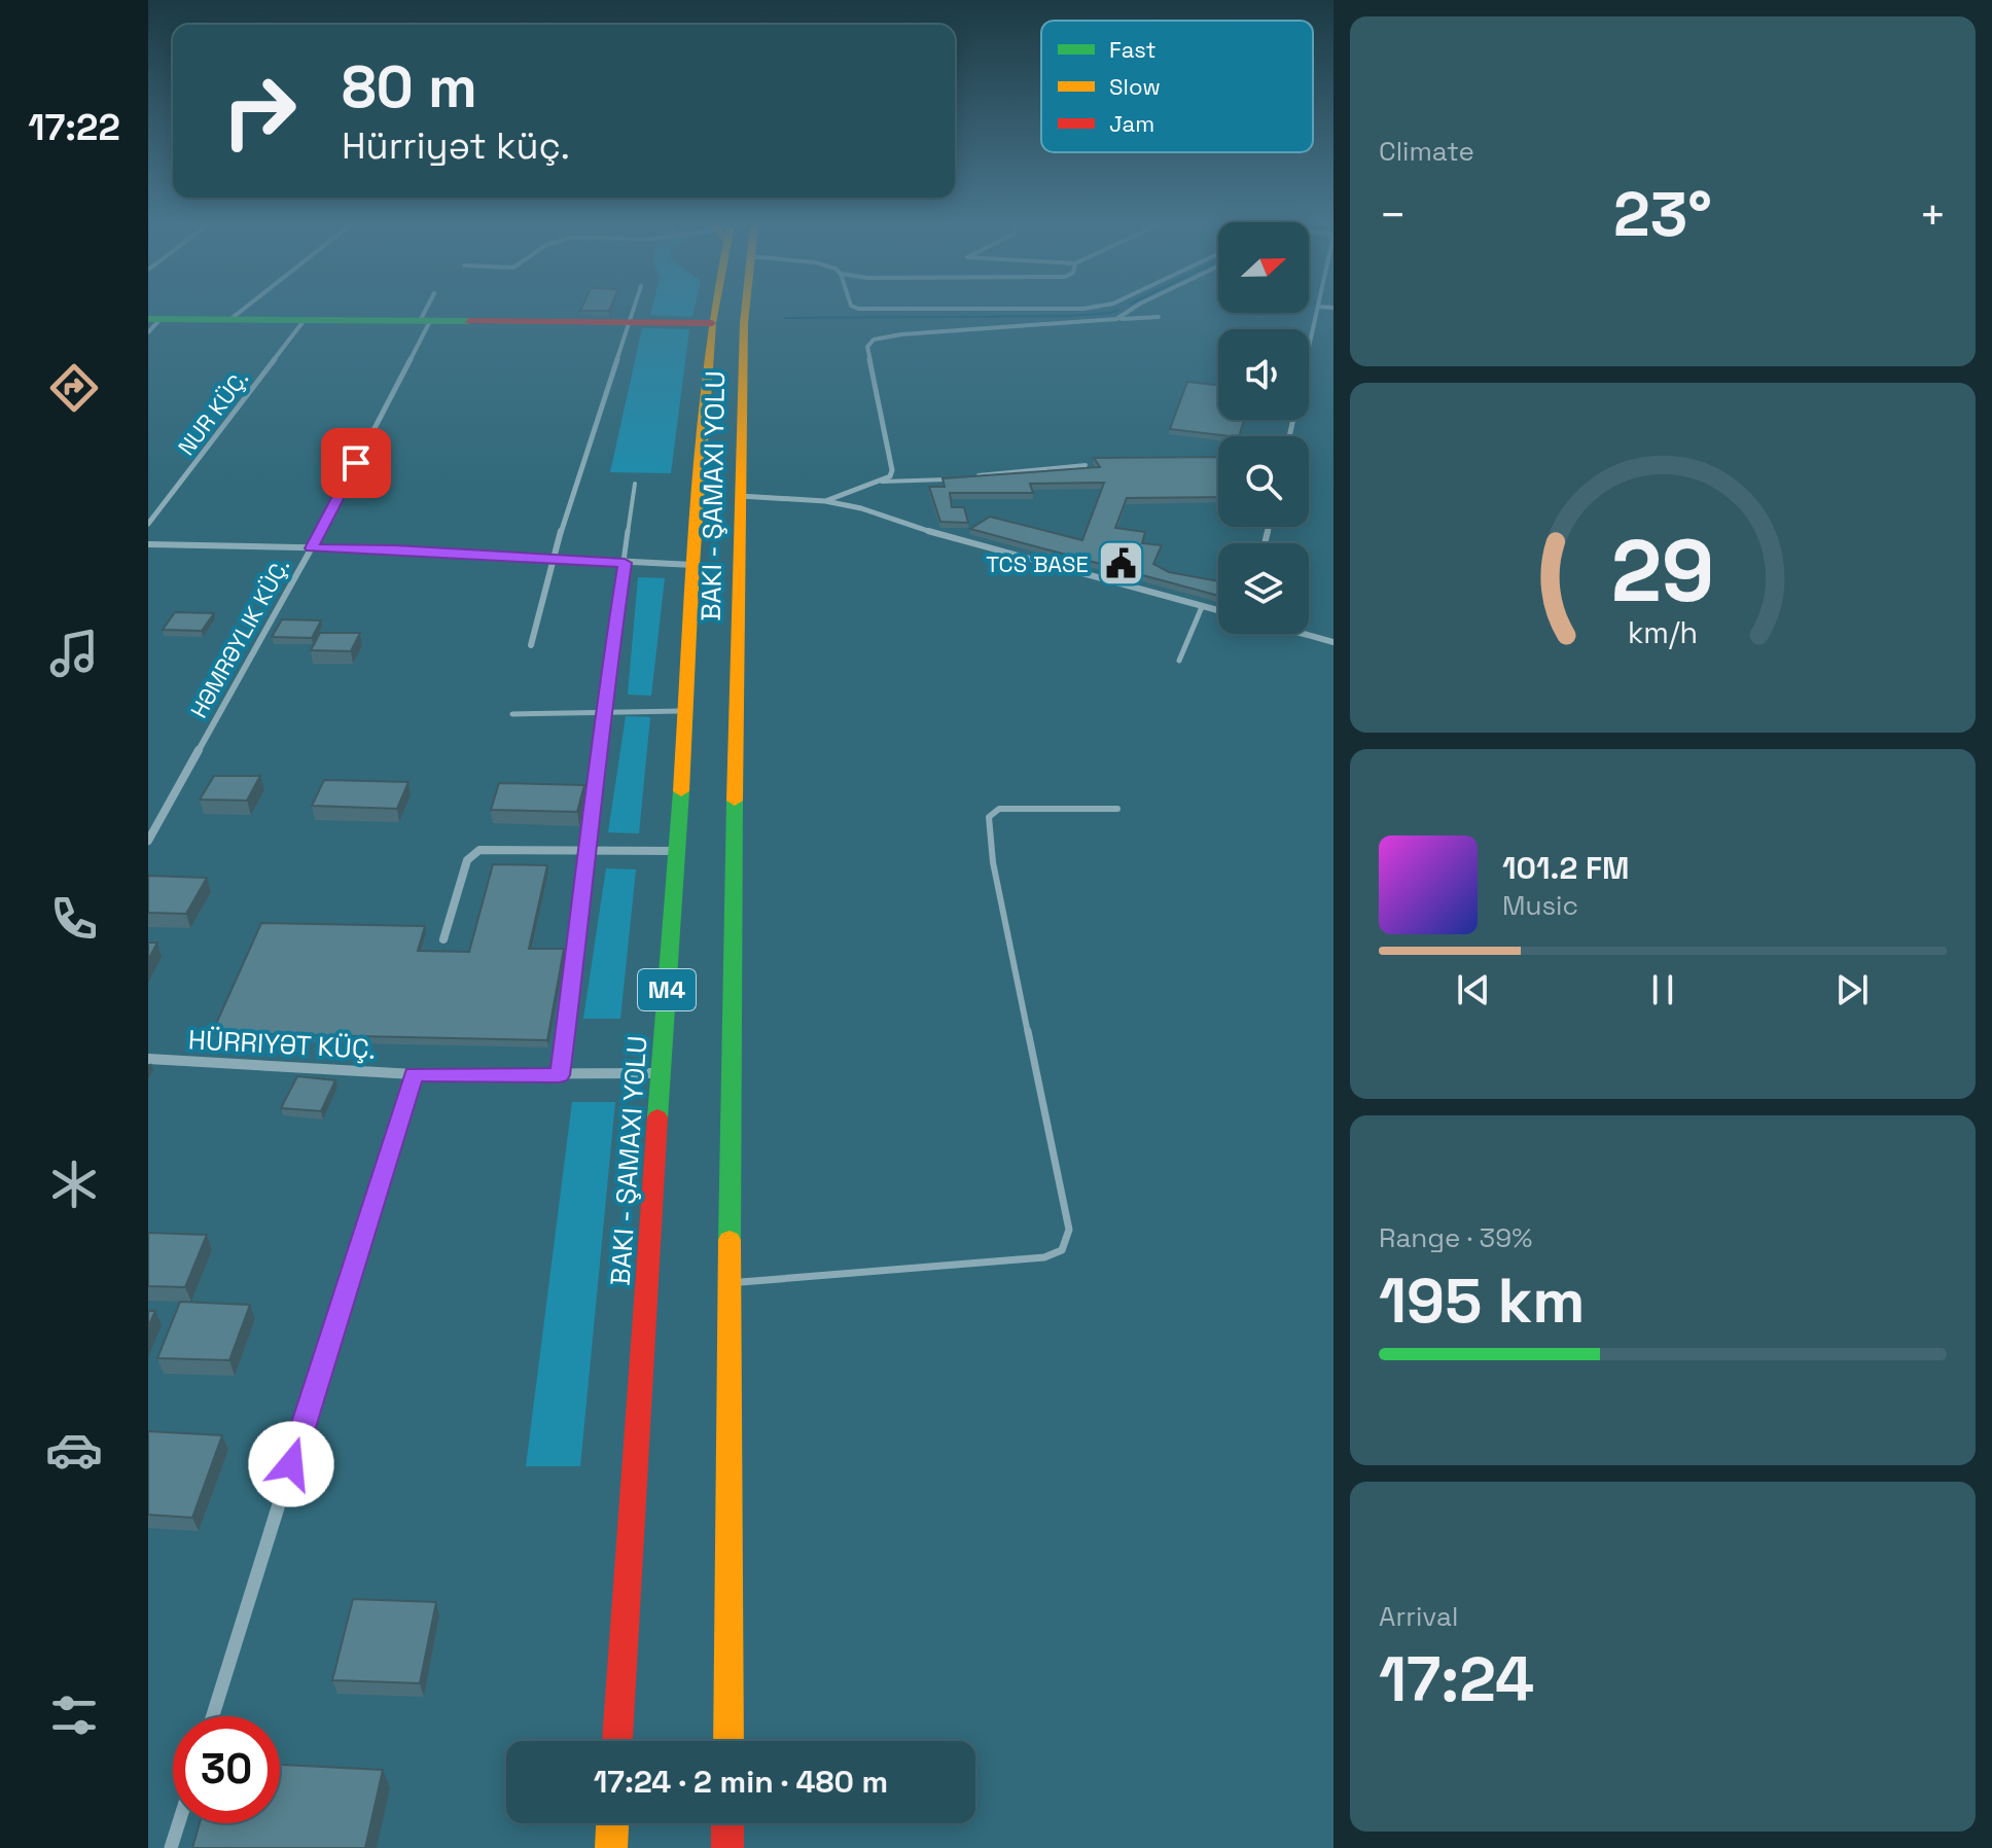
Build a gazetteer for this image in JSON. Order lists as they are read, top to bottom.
{
  "streets": {
    "main road": ["M4"],
    "street": ["NUR KÜÇ.", "HƏMRƏYLIK KÜÇ.", "HÜRRIYƏT KÜÇ."]
  },
  "crossings": [
    ["M4", "HÜRRIYƏT KÜÇ."]
  ],
  "places": {
    "public building": ["TCS BASE"]
  },
  "legend": ["Fast", "Slow", "Jam"],
  "north": "right",
  "page": {
    "tabs": "17:22",
    "tile": [
      "Climate",
      ["Range · 39%", "195 km"],
      ["Arrival", "17:24"]
    ],
    "turn": ["80 m", "Hürriyət küç."],
    "heat": ["−", "23°", "+"],
    "song": ["101.2 FM", "Music"],
    "limit": "30",
    "trip": "17:24 · 2 min · 480 m",
    "gauge": ["29", "km/h"]
  }
}
